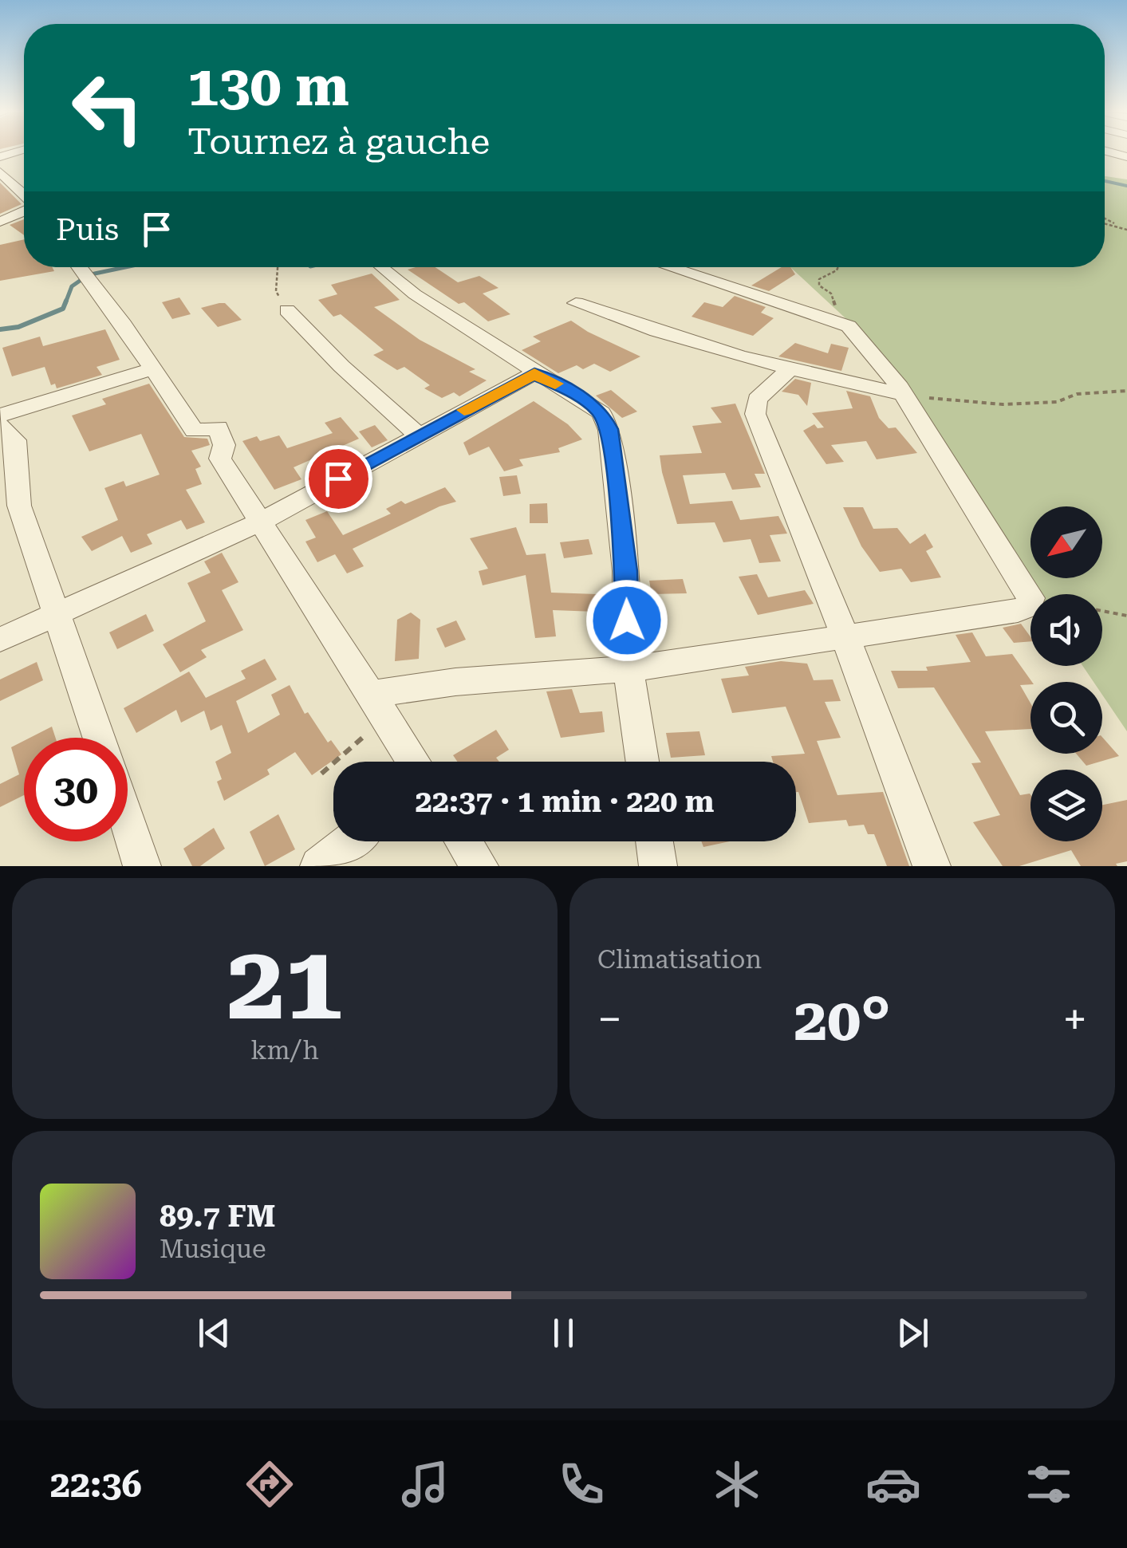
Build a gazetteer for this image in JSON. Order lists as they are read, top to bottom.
{
  "north": "bottom left",
  "page": {
    "turn": ["130 m", "Tournez à gauche"],
    "then": "Puis",
    "limit": "30",
    "trip": "22:37 · 1 min · 220 m",
    "tile": [
      ["21", "km/h"],
      "Climatisation"
    ],
    "heat": ["−", "20°", "+"],
    "song": ["89.7 FM", "Musique"],
    "tabs": "22:36"
  }
}
